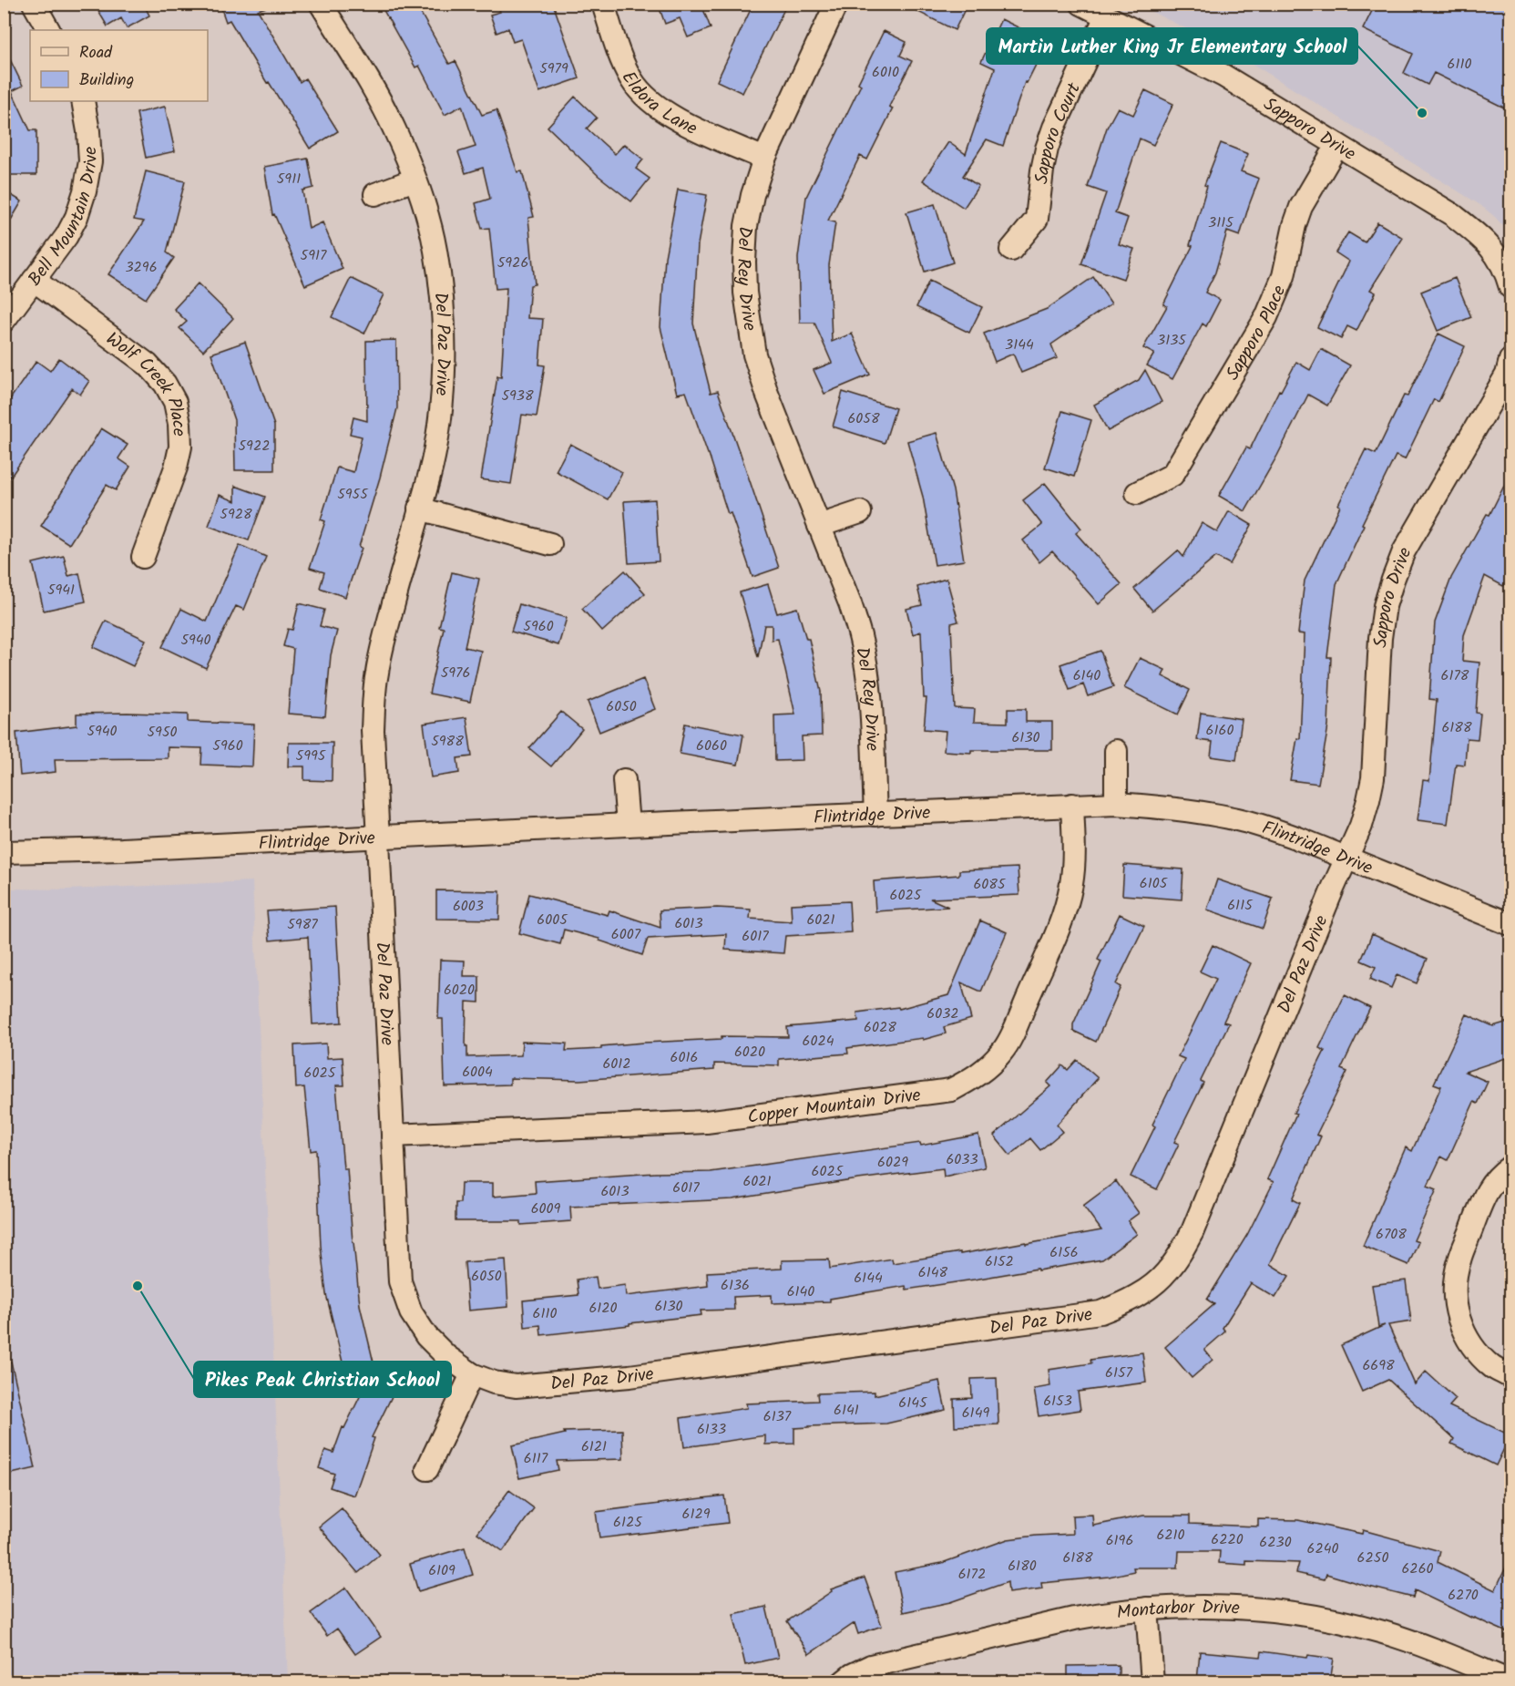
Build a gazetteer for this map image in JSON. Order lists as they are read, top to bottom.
{
  "streets": {
    "street": [
      "Eldora Lane",
      "Sapporo Drive",
      "Sapporo Court",
      "Bell Mountain Drive",
      "Del Rey Drive",
      "Sapporo Place",
      "Del Paz Drive",
      "Wolf Creek Place",
      "Flintridge Drive",
      "Copper Mountain Drive",
      "Montarbor Drive"
    ]
  },
  "crossings": [
    ["Eldora Lane", "Del Rey Drive"],
    ["Sapporo Drive", "Sapporo Court"],
    ["Sapporo Drive", "Sapporo Place"],
    ["Sapporo Drive", "Del Paz Drive"],
    ["Sapporo Drive", "Flintridge Drive"],
    ["Bell Mountain Drive", "Wolf Creek Place"],
    ["Del Rey Drive", "Flintridge Drive"],
    ["Del Paz Drive", "Flintridge Drive"],
    ["Del Paz Drive", "Copper Mountain Drive"],
    ["Flintridge Drive", "Copper Mountain Drive"]
  ],
  "places": ["Martin Luther King Jr Elementary School", "Pikes Peak Christian School"],
  "house_numbers": [
    "6110",
    "5979",
    "6010",
    "5911",
    "3115",
    "5917",
    "5926",
    "3296",
    "3135",
    "3144",
    "5938",
    "6058",
    "5922",
    "5955",
    "5928",
    "5941",
    "5960",
    "5940",
    "5976",
    "6140",
    "6178",
    "6050",
    "6188",
    "6160",
    "5940",
    "5950",
    "6130",
    "5988",
    "5960",
    "6060",
    "5995",
    "6105",
    "6085",
    "6025",
    "6115",
    "6003",
    "6005",
    "6021",
    "6013",
    "5987",
    "6007",
    "6017",
    "6020",
    "6032",
    "6028",
    "6024",
    "6020",
    "6016",
    "6012",
    "6004",
    "6025",
    "6033",
    "6029",
    "6025",
    "6021",
    "6017",
    "6013",
    "6009",
    "6708",
    "6156",
    "6152",
    "6148",
    "6050",
    "6144",
    "6136",
    "6140",
    "6130",
    "6120",
    "6110",
    "6698",
    "6157",
    "6153",
    "6145",
    "6141",
    "6149",
    "6137",
    "6133",
    "6121",
    "6117",
    "6129",
    "6125",
    "6210",
    "6220",
    "6196",
    "6230",
    "6240",
    "6188",
    "6250",
    "6180",
    "6260",
    "6109",
    "6172",
    "6270"
  ],
  "legend": ["Road", "Building"]
}
